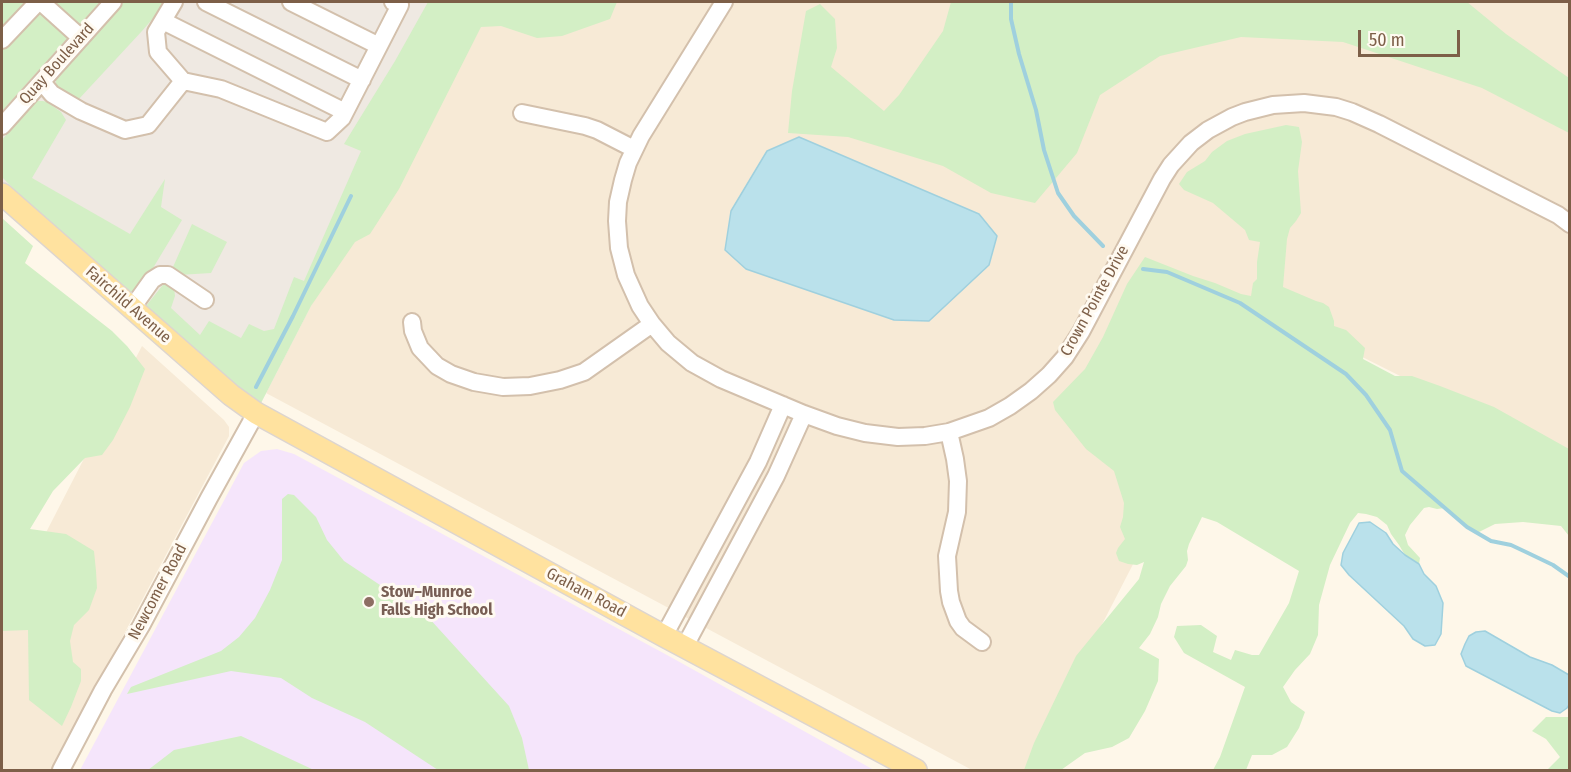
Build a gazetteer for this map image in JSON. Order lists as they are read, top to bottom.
{
  "streets": {
    "main road": ["Fairchild Avenue", "Graham Road"],
    "street": ["Quay Boulevard", "Crown Pointe Drive", "Newcomer Road"]
  },
  "crossings": [
    ["Fairchild Avenue", "Newcomer Road"],
    ["Fairchild Avenue", "Graham Road"],
    ["Newcomer Road", "Graham Road"]
  ],
  "places": ["Stow–Munroe Falls High School"],
  "scale_bar": "50 m"
}
